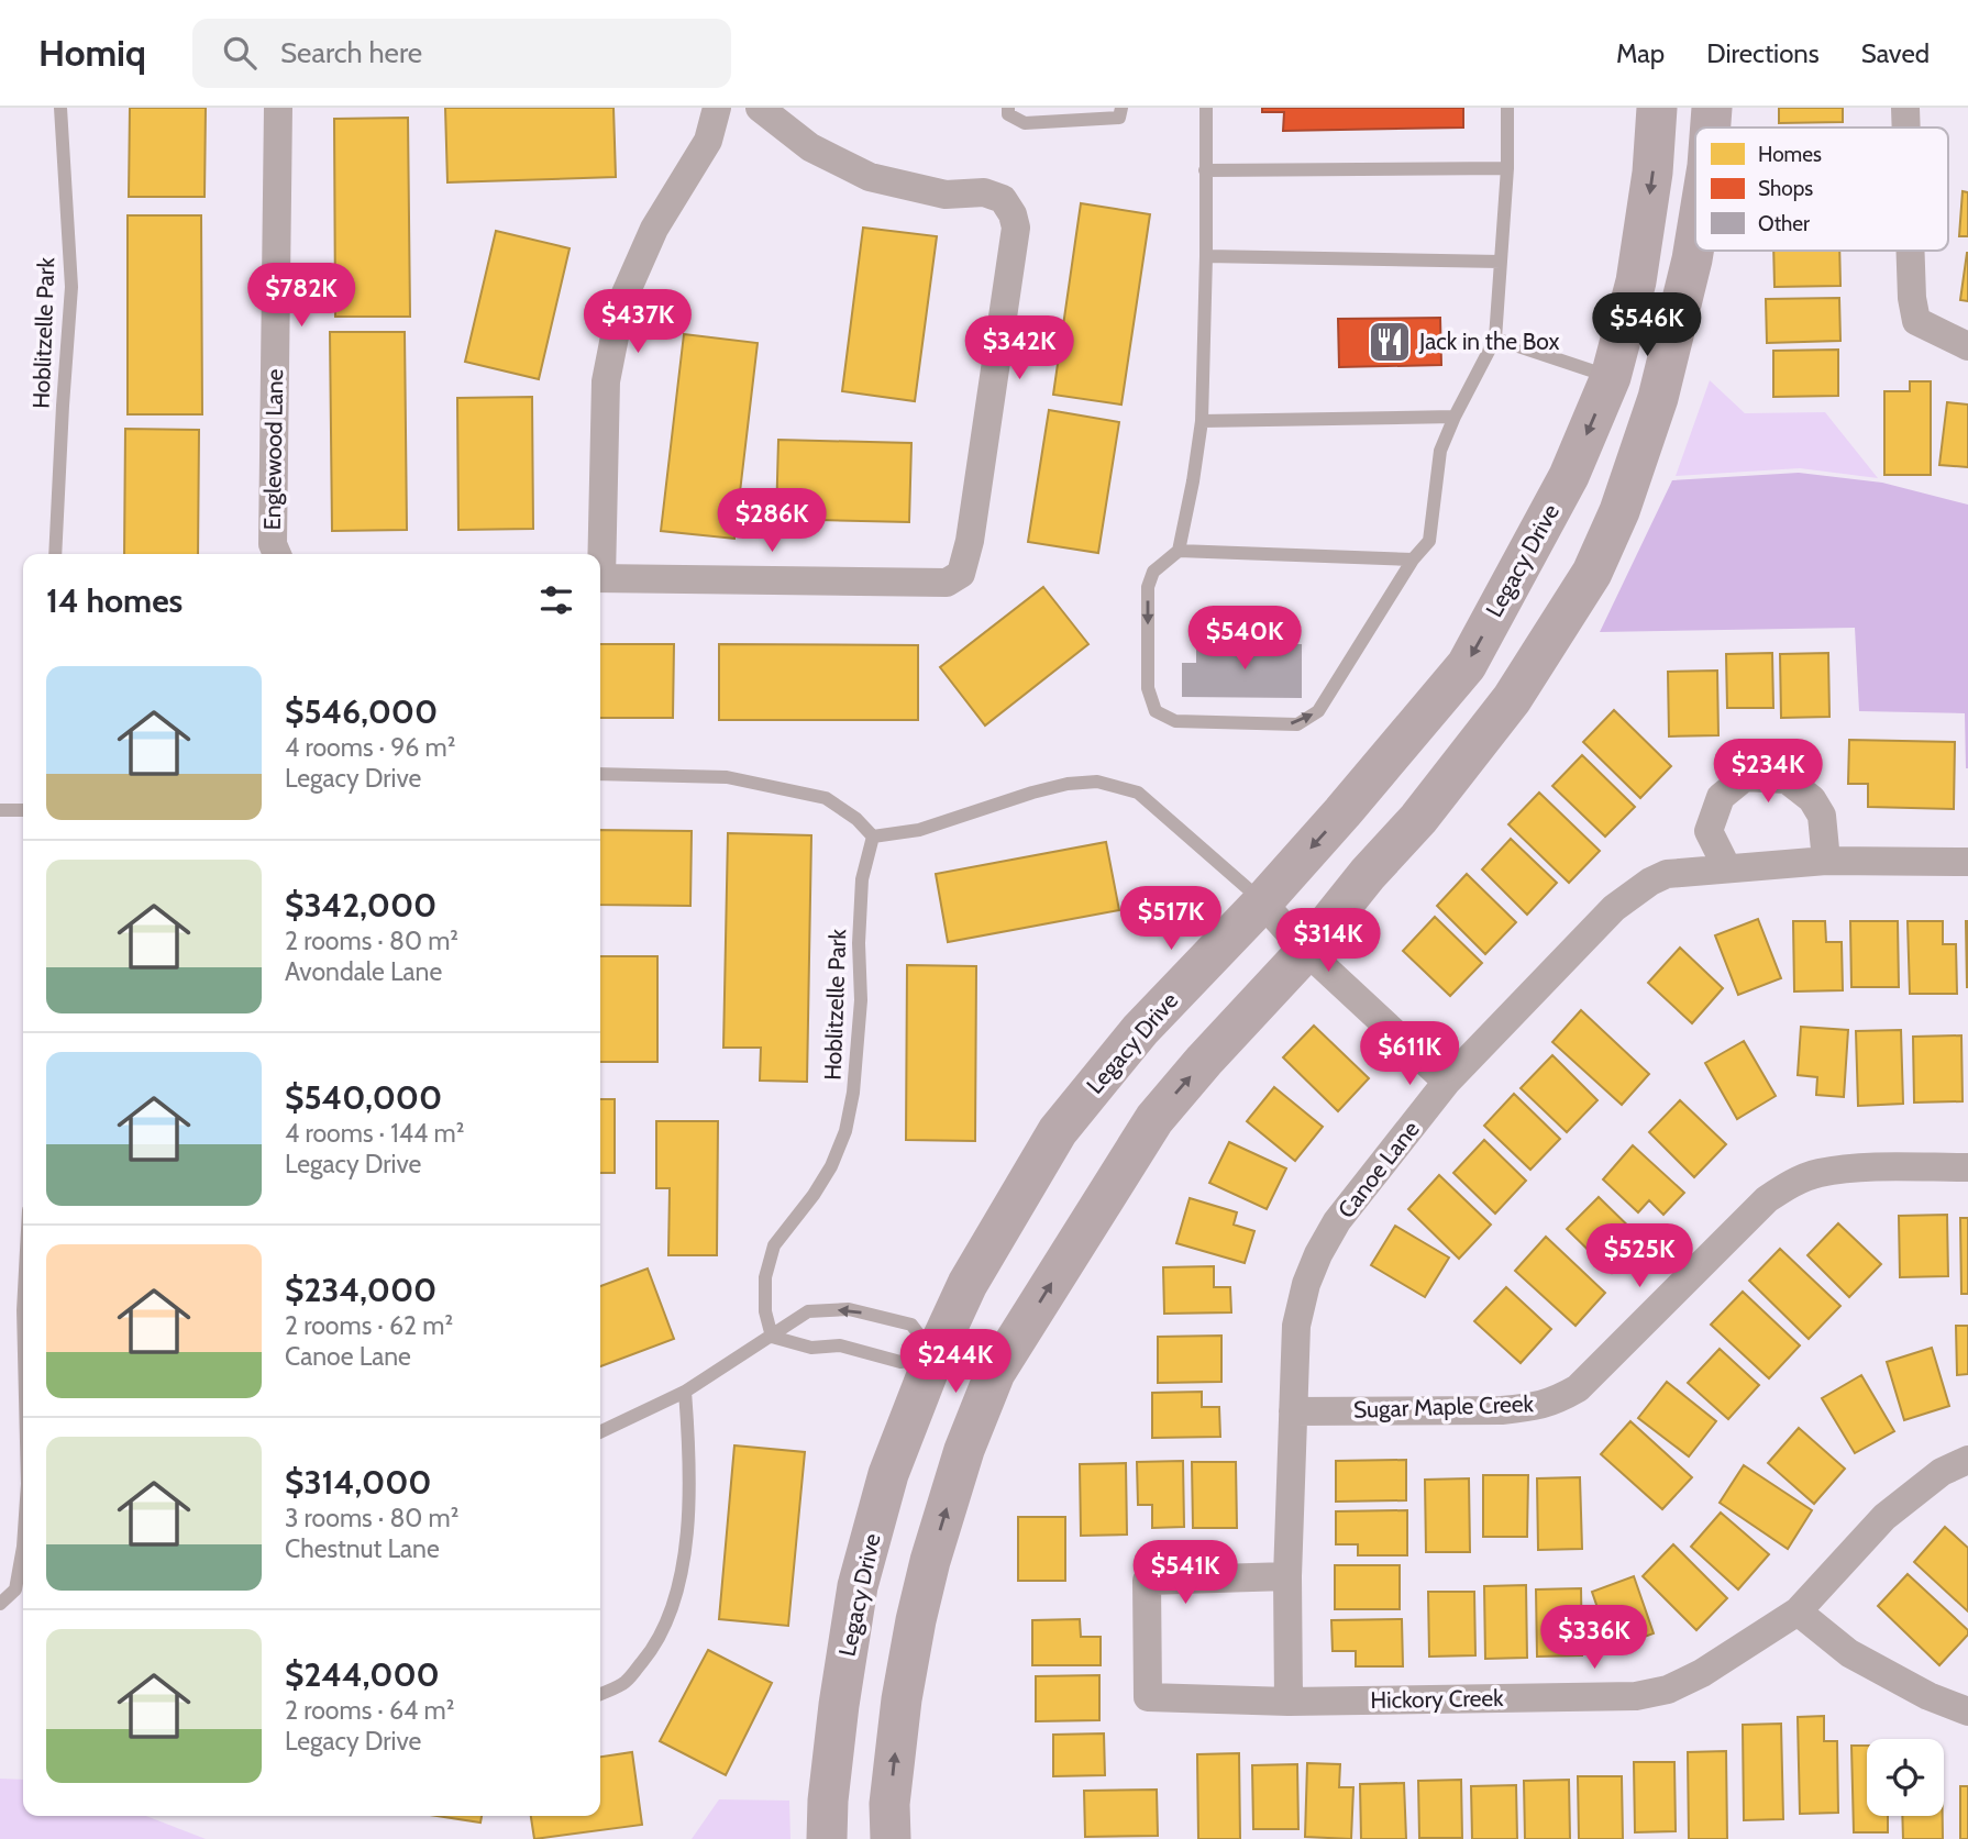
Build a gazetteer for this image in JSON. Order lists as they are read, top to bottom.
{
  "streets": {
    "main road": ["Legacy Drive"],
    "street": [
      "Englewood Lane",
      "Canoe Lane",
      "Sugar Maple Creek",
      "Hickory Creek"
    ],
    "lane": ["Hoblitzelle Park"]
  },
  "crossings": [
    ["Canoe Lane", "Sugar Maple Creek"],
    ["Canoe Lane", "Hickory Creek"]
  ],
  "places": {
    "restaurant": ["Jack in the Box"]
  },
  "legend": ["Homes", "Shops", "Other"],
  "page": {
    "header": "Homiq",
    "search": "Search here",
    "nav": ["Map", "Directions", "Saved"],
    "price": [
      "$782K",
      "$437K",
      "$546K",
      "$342K",
      "$286K",
      "$540K",
      "$234K",
      "$517K",
      "$314K",
      "$611K",
      "$525K",
      "$244K",
      "$541K",
      "$336K"
    ],
    "heading": "14 homes",
    "list": [
      {
        "name": "$546,000",
        "note": "4 rooms · 96 m² · Legacy Drive"
      },
      {
        "name": "$342,000",
        "note": "2 rooms · 80 m² · Avondale Lane"
      },
      {
        "name": "$540,000",
        "note": "4 rooms · 144 m² · Legacy Drive"
      },
      {
        "name": "$234,000",
        "note": "2 rooms · 62 m² · Canoe Lane"
      },
      {
        "name": "$314,000",
        "note": "3 rooms · 80 m² · Chestnut Lane"
      },
      {
        "name": "$244,000",
        "note": "2 rooms · 64 m² · Legacy Drive"
      }
    ]
  }
}
